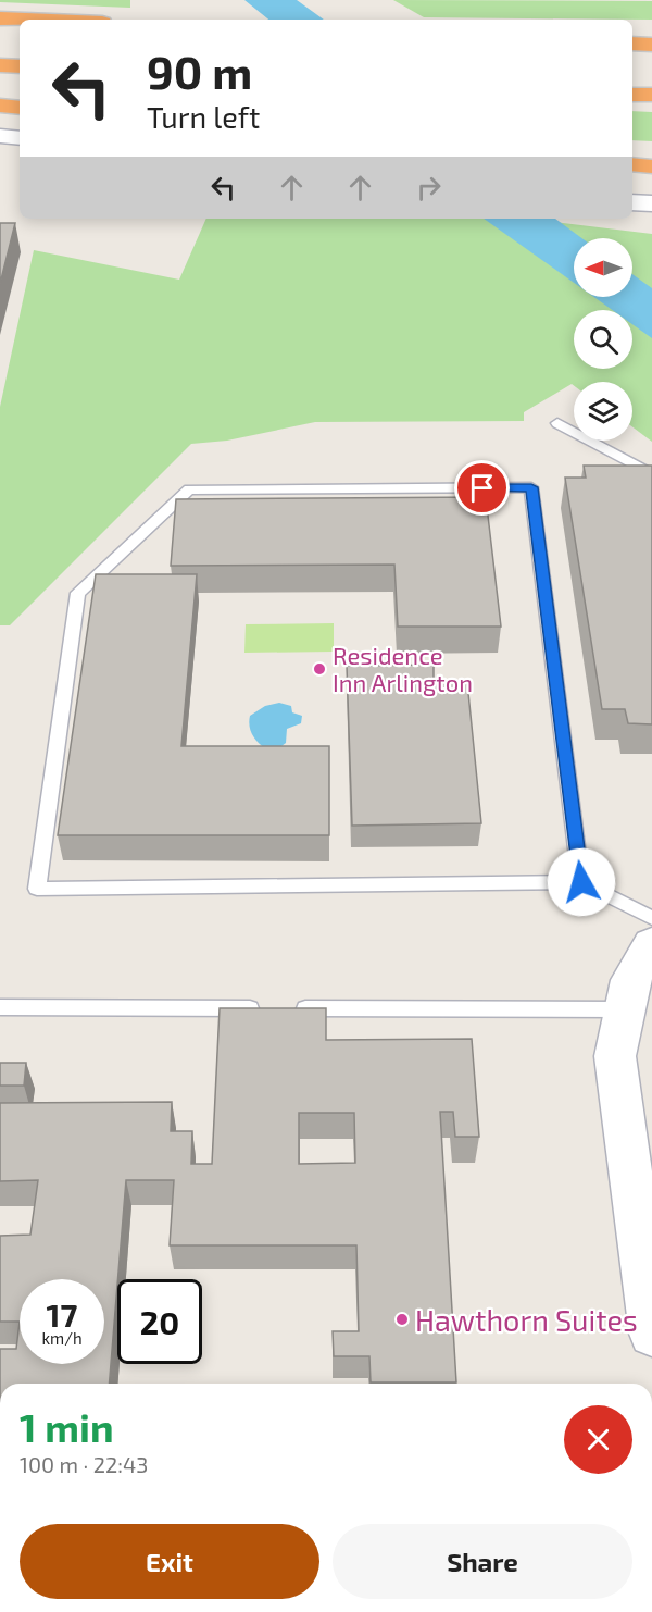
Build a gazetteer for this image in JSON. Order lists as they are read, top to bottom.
{
  "places": ["Residence Inn Arlington", "Hawthorn Suites"],
  "north": "left",
  "page": {
    "turn": ["90 m", "Turn left"],
    "speed": "17 km/h",
    "limit": "20",
    "heading": ["1 min", "100 m · 22:43"],
    "buttons": ["Exit", "Share"]
  }
}
